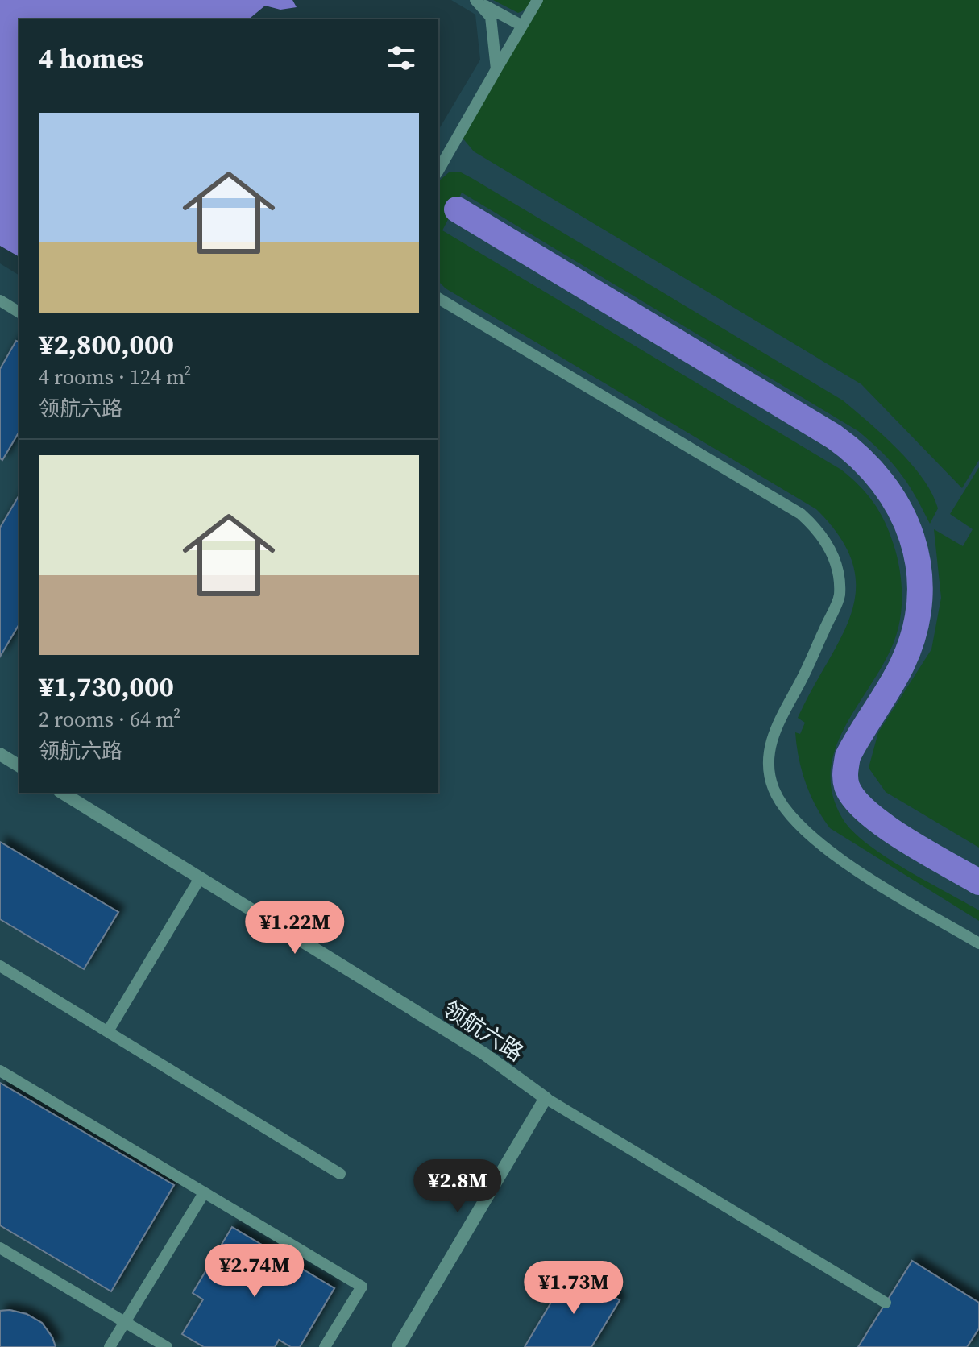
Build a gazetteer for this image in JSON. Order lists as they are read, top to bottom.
{
  "streets": {
    "street": ["领航六路"]
  },
  "page": {
    "heading": "4 homes",
    "list": [
      {
        "name": "¥2,800,000",
        "note": "4 rooms · 124 m² · 领航六路"
      },
      {
        "name": "¥1,730,000",
        "note": "2 rooms · 64 m² · 领航六路"
      }
    ],
    "price": [
      "¥1.22M",
      "¥2.8M",
      "¥2.74M",
      "¥1.73M"
    ]
  }
}
